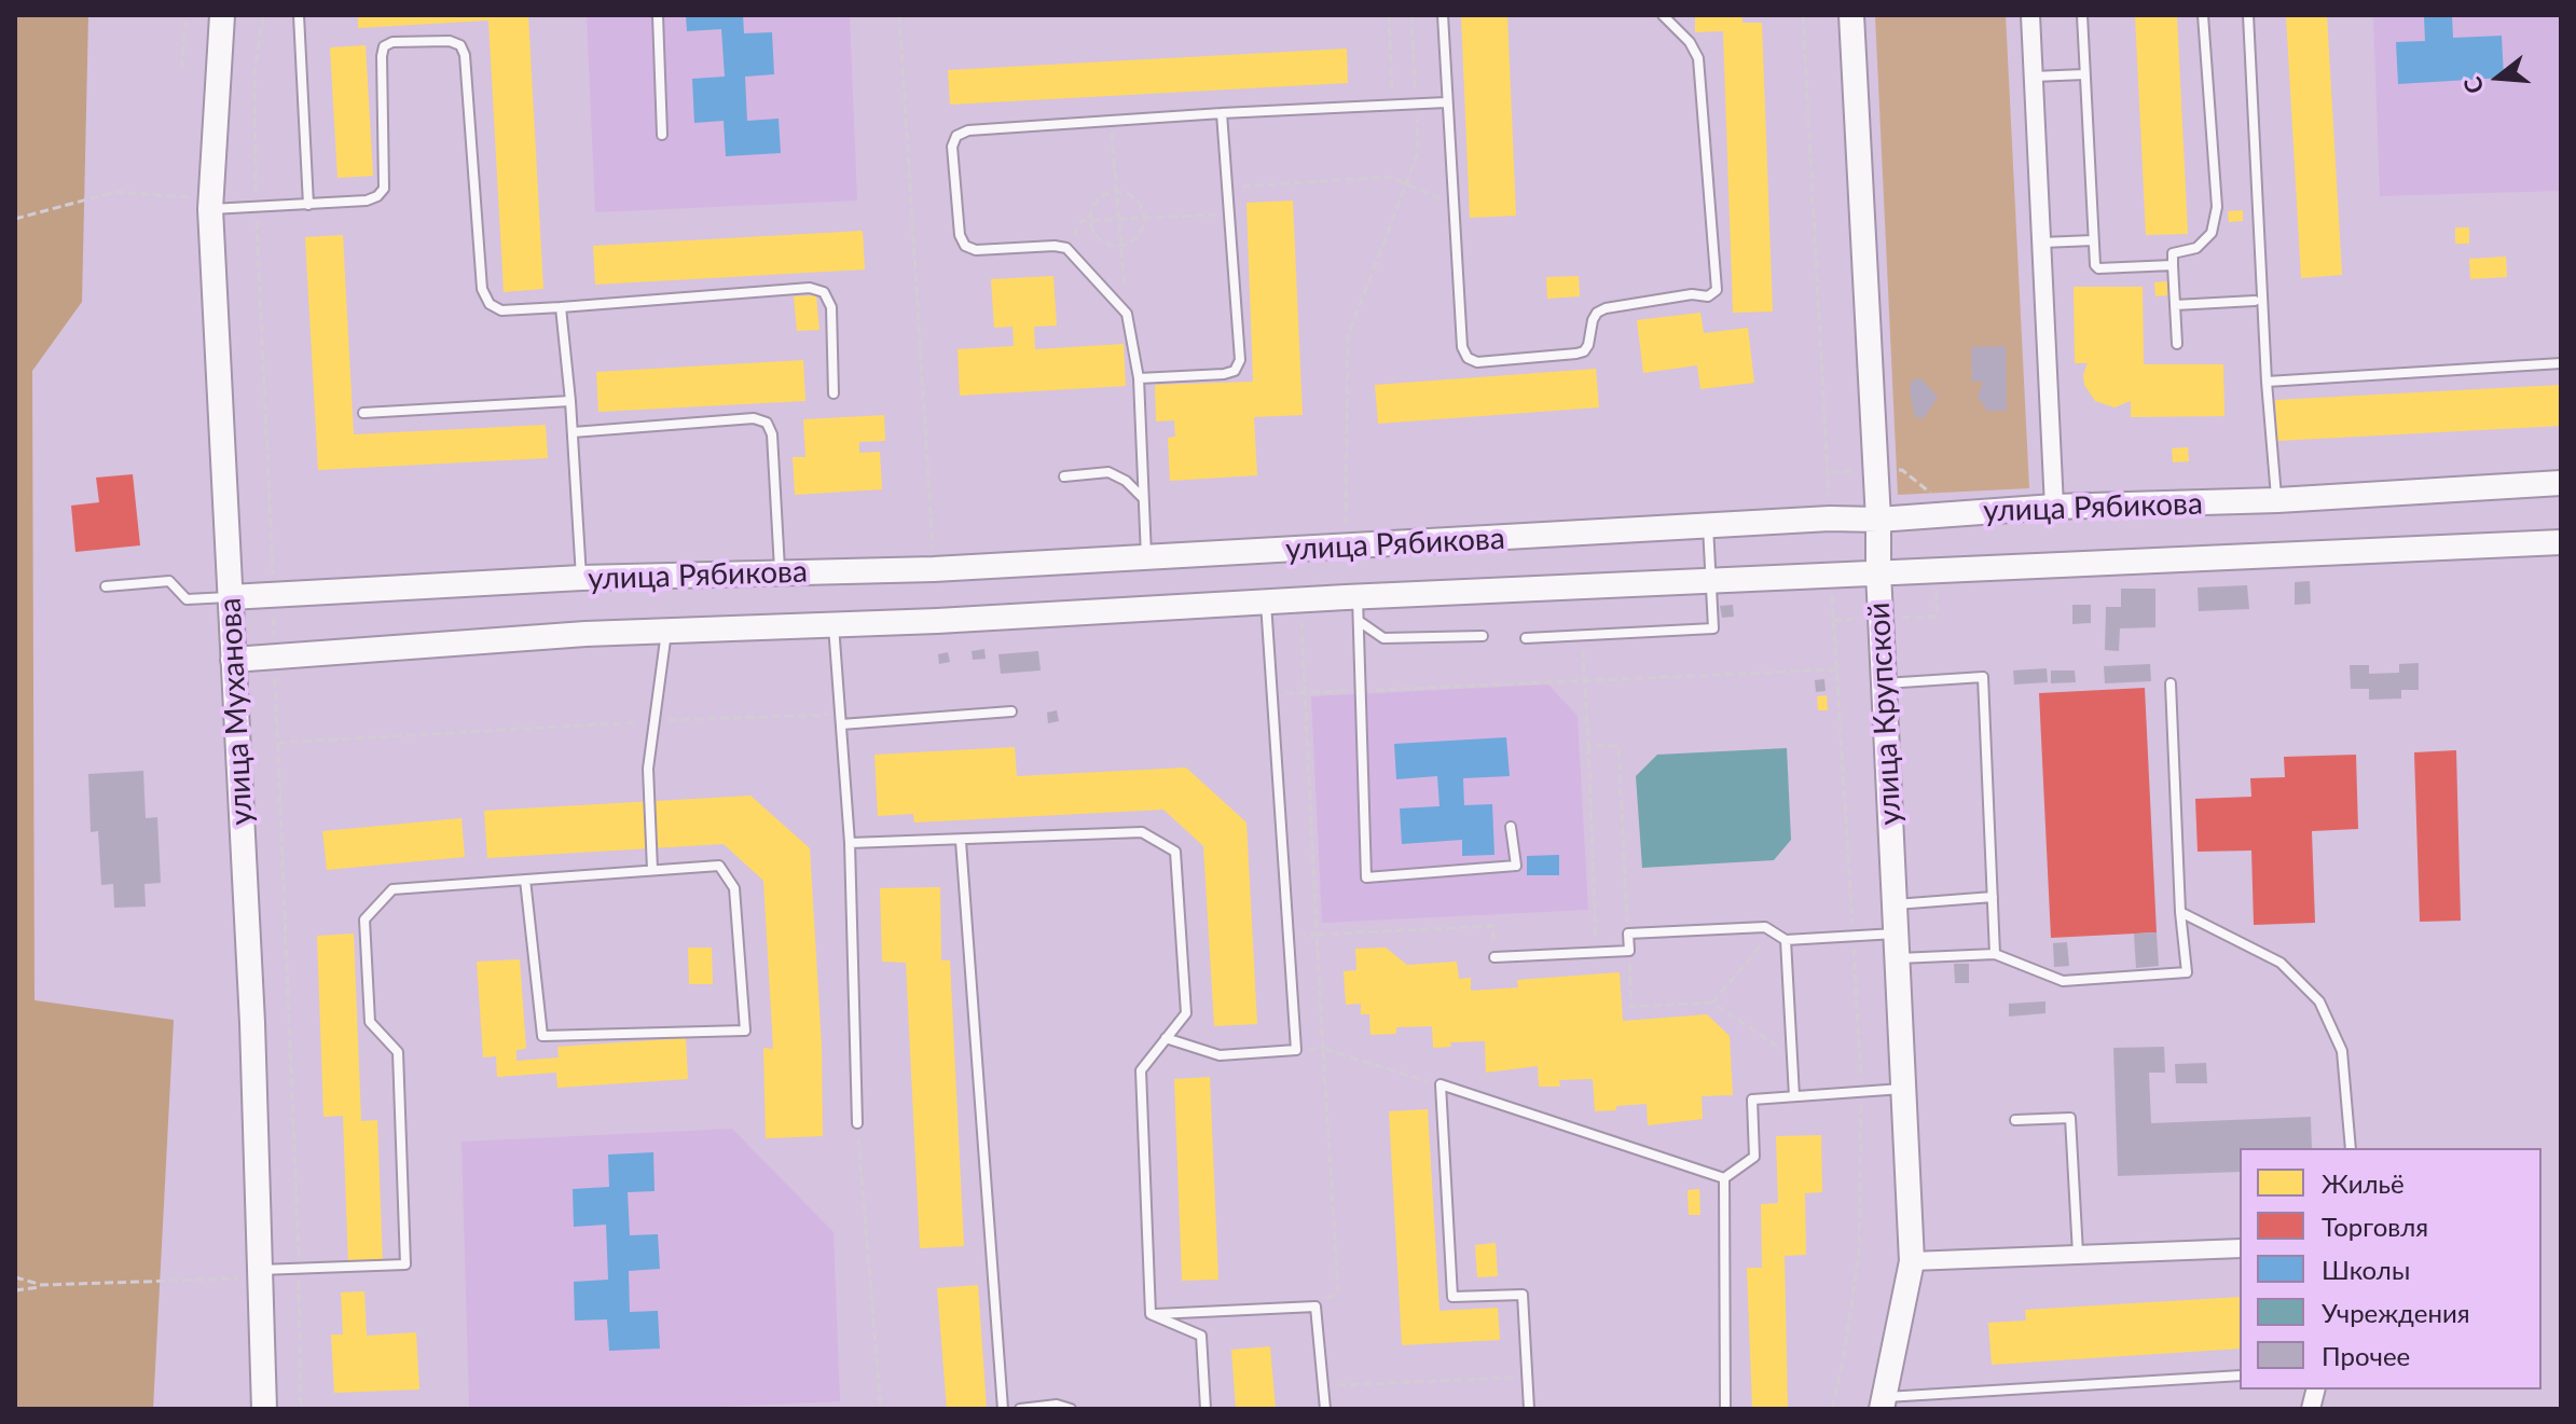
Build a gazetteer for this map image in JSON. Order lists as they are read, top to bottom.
{
  "streets": {
    "street": ["улица Рябикова", "улица Муханова", "улица Крупской"]
  },
  "crossings": [
    ["улица Рябикова", "улица Муханова"],
    ["улица Рябикова", "улица Крупской"]
  ],
  "legend": [
    "Жильё",
    "Торговля",
    "Школы",
    "Учреждения",
    "Прочее"
  ],
  "north": "left"
}
